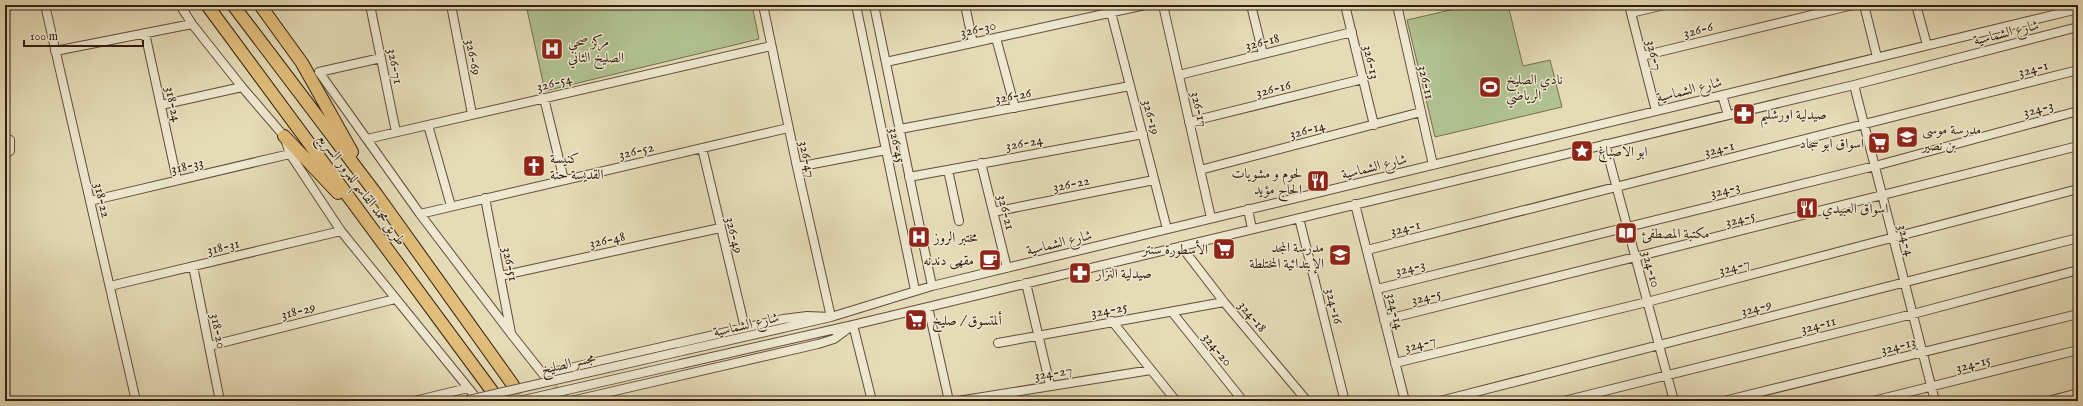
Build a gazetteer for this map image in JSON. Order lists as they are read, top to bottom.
{
  "streets": {
    "highway": ["طريق محمد القاسم للمرور السريع"],
    "street": [
      "326-30",
      "326-6",
      "شارع الشماسية",
      "326-18",
      "326-7",
      "326-69",
      "326-13",
      "326-71",
      "324-1",
      "326-54",
      "326-11",
      "326-16",
      "326-26",
      "318-24",
      "324-3",
      "326-17",
      "326-19",
      "326-14",
      "326-24",
      "326-45",
      "326-52",
      "326-47",
      "318-33",
      "326-22",
      "318-22",
      "326-21",
      "324-5",
      "326-49",
      "326-48",
      "324-4",
      "318-31",
      "326-51",
      "324-7",
      "324-10",
      "324-16",
      "324-9",
      "324-25",
      "318-29",
      "324-14",
      "324-18",
      "324-11",
      "318-20",
      "324-13",
      "324-20",
      "مجسر الصليخ",
      "324-15",
      "324-27"
    ]
  },
  "crossings": [
    ["326-30", "326-19"],
    ["326-30", "326-45"],
    ["326-6", "326-7"],
    ["شارع الشماسية", "326-7"],
    ["شارع الشماسية", "326-11"],
    ["شارع الشماسية", "326-17"],
    ["شارع الشماسية", "326-19"],
    ["شارع الشماسية", "326-45"],
    ["شارع الشماسية", "326-47"],
    ["شارع الشماسية", "326-21"],
    ["شارع الشماسية", "324-4"],
    ["شارع الشماسية", "324-10"],
    ["شارع الشماسية", "324-16"],
    ["شارع الشماسية", "324-14"],
    ["شارع الشماسية", "324-18"],
    ["شارع الشماسية", "مجسر الصليخ"],
    ["326-18", "326-13"],
    ["326-18", "326-17"],
    ["326-69", "326-54"],
    ["326-13", "326-16"],
    ["326-13", "326-14"],
    ["326-71", "326-54"],
    ["324-1", "324-4"],
    ["324-1", "324-10"],
    ["324-1", "324-14"],
    ["326-54", "326-47"],
    ["326-11", "326-14"],
    ["326-16", "326-17"],
    ["326-26", "326-19"],
    ["326-26", "326-45"],
    ["318-24", "318-33"],
    ["324-3", "324-4"],
    ["324-3", "324-10"],
    ["324-3", "324-14"],
    ["326-17", "326-14"],
    ["326-19", "326-24"],
    ["326-19", "326-22"],
    ["326-24", "326-45"],
    ["326-24", "326-21"],
    ["326-52", "326-47"],
    ["326-52", "326-49"],
    ["326-52", "326-51"],
    ["318-33", "318-22"],
    ["326-22", "326-21"],
    ["318-22", "318-31"],
    ["324-5", "324-4"],
    ["324-5", "324-10"],
    ["324-5", "324-14"],
    ["326-49", "326-48"],
    ["326-48", "326-51"],
    ["324-4", "324-7"],
    ["324-4", "324-9"],
    ["324-4", "324-11"],
    ["324-4", "324-13"],
    ["324-4", "324-15"],
    ["318-31", "318-20"],
    ["324-7", "324-10"],
    ["324-7", "324-14"],
    ["324-10", "324-9"],
    ["324-10", "324-11"],
    ["324-25", "324-18"],
    ["324-25", "324-20"],
    ["318-29", "318-20"]
  ],
  "places": {
    "hospital": ["مركز صحي الصليخ الثاني", "مختبر الروز"],
    "sports": ["نادي الصليخ الرياضي"],
    "pharmacy": ["صيدلية اورشليم", "صيدلية النزار"],
    "school or university": ["مدرسة موسى بن نصير", "مدرسة المجد الإبتدائية المختلطة"],
    "supermarket": ["اسواق ابو سجاد", "الأسطورة سنتر", "ألمتسوق / صليخ"],
    "place": ["ابو الاصباغ"],
    "church": ["كنيسة القديسة حنة"],
    "restaurant": ["لحوم و مشويات الحاج مؤيد", "اسواق العبيدي"],
    "library": ["مكتبة المصطفئ"],
    "cafe": ["مقهى دندنه"]
  },
  "scale_bar": "100 m"
}
